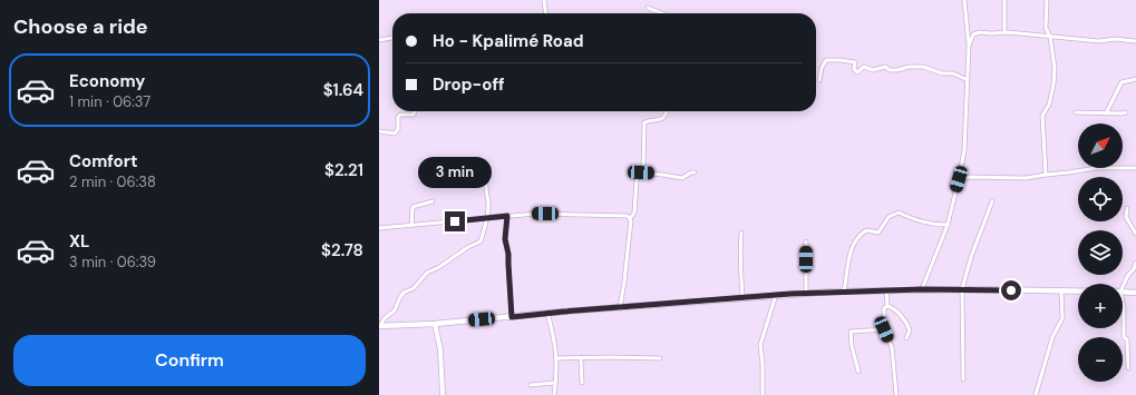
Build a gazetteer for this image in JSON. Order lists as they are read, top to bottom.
{
  "north": "top right",
  "page": {
    "heading": "Choose a ride",
    "banner": ["Ho - Kpalimé Road", "Drop-off"],
    "list": [
      {
        "name": "Economy",
        "note": "1 min · 06:37",
        "value": "$1.64"
      },
      {
        "name": "Comfort",
        "note": "2 min · 06:38",
        "value": "$2.21"
      },
      {
        "name": "XL",
        "note": "3 min · 06:39",
        "value": "$2.78"
      }
    ],
    "map_buttons": ["+", "−"],
    "bubble": "3 min",
    "buttons": "Confirm"
  }
}
